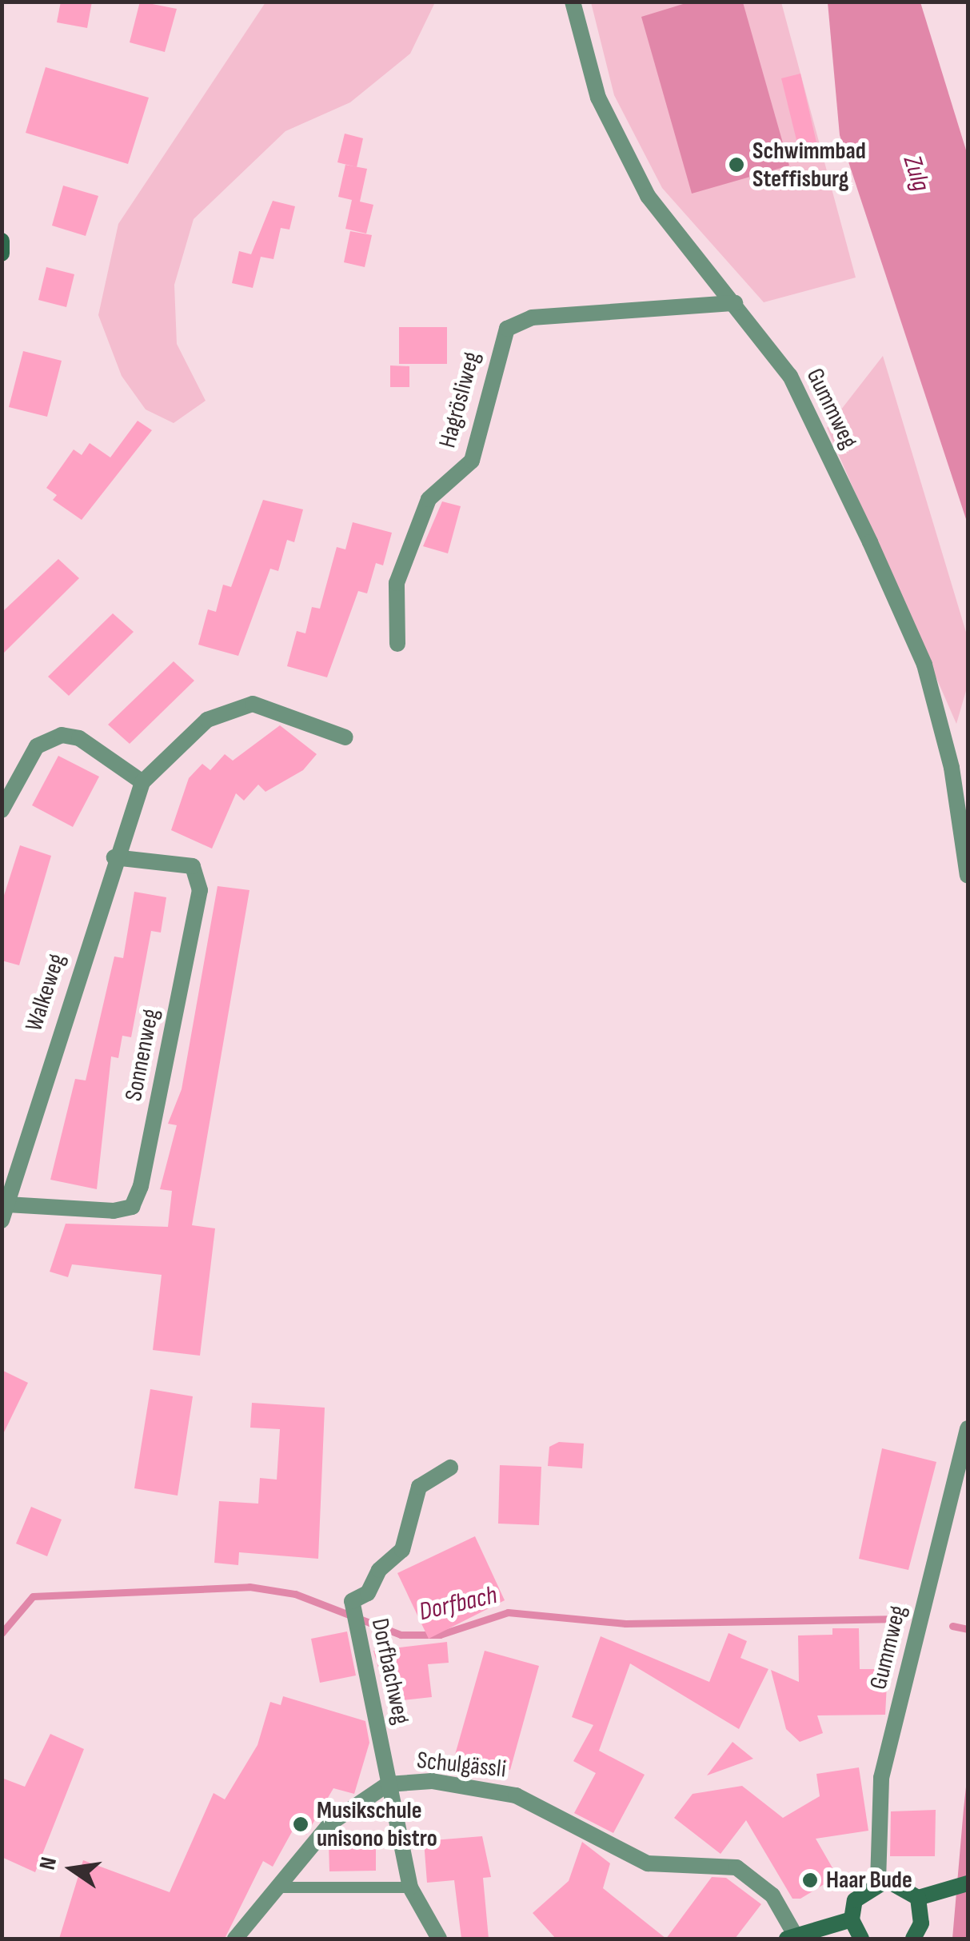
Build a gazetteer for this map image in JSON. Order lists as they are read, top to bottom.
{
  "streets": {
    "street": [
      "Hagrösliweg",
      "Gummweg",
      "Walkeweg",
      "Sonnenweg",
      "Dorfbachweg",
      "Schulgässli"
    ]
  },
  "crossings": [
    ["Hagrösliweg", "Gummweg"],
    ["Walkeweg", "Sonnenweg"],
    ["Dorfbachweg", "Schulgässli"]
  ],
  "water": ["Zulg", "Dorfbach"],
  "places": ["Schwimmbad Steffisburg", "Musikschule unisono bistro", "Haar Bude"],
  "north": "left"
}
